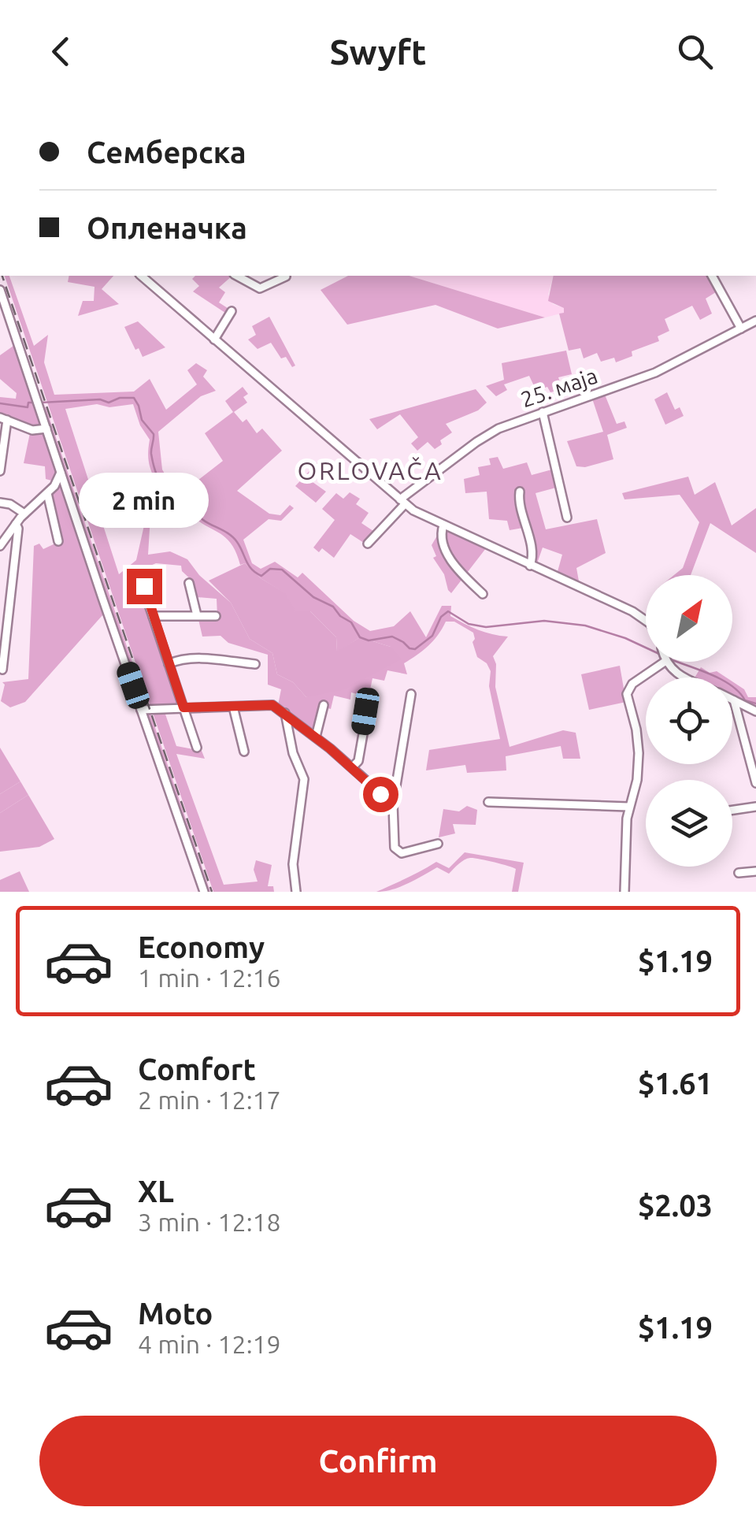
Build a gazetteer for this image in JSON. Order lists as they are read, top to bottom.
{
  "streets": {
    "street": ["25. маја"]
  },
  "districts": ["ORLOVAČA"],
  "north": "top right",
  "page": {
    "header": "Swyft",
    "banner": ["Семберска", "Опленачка"],
    "bubble": "2 min",
    "list": [
      {
        "name": "Economy",
        "note": "1 min · 12:16",
        "value": "$1.19"
      },
      {
        "name": "Comfort",
        "note": "2 min · 12:17",
        "value": "$1.61"
      },
      {
        "name": "XL",
        "note": "3 min · 12:18",
        "value": "$2.03"
      },
      {
        "name": "Moto",
        "note": "4 min · 12:19",
        "value": "$1.19"
      }
    ],
    "buttons": "Confirm"
  }
}
